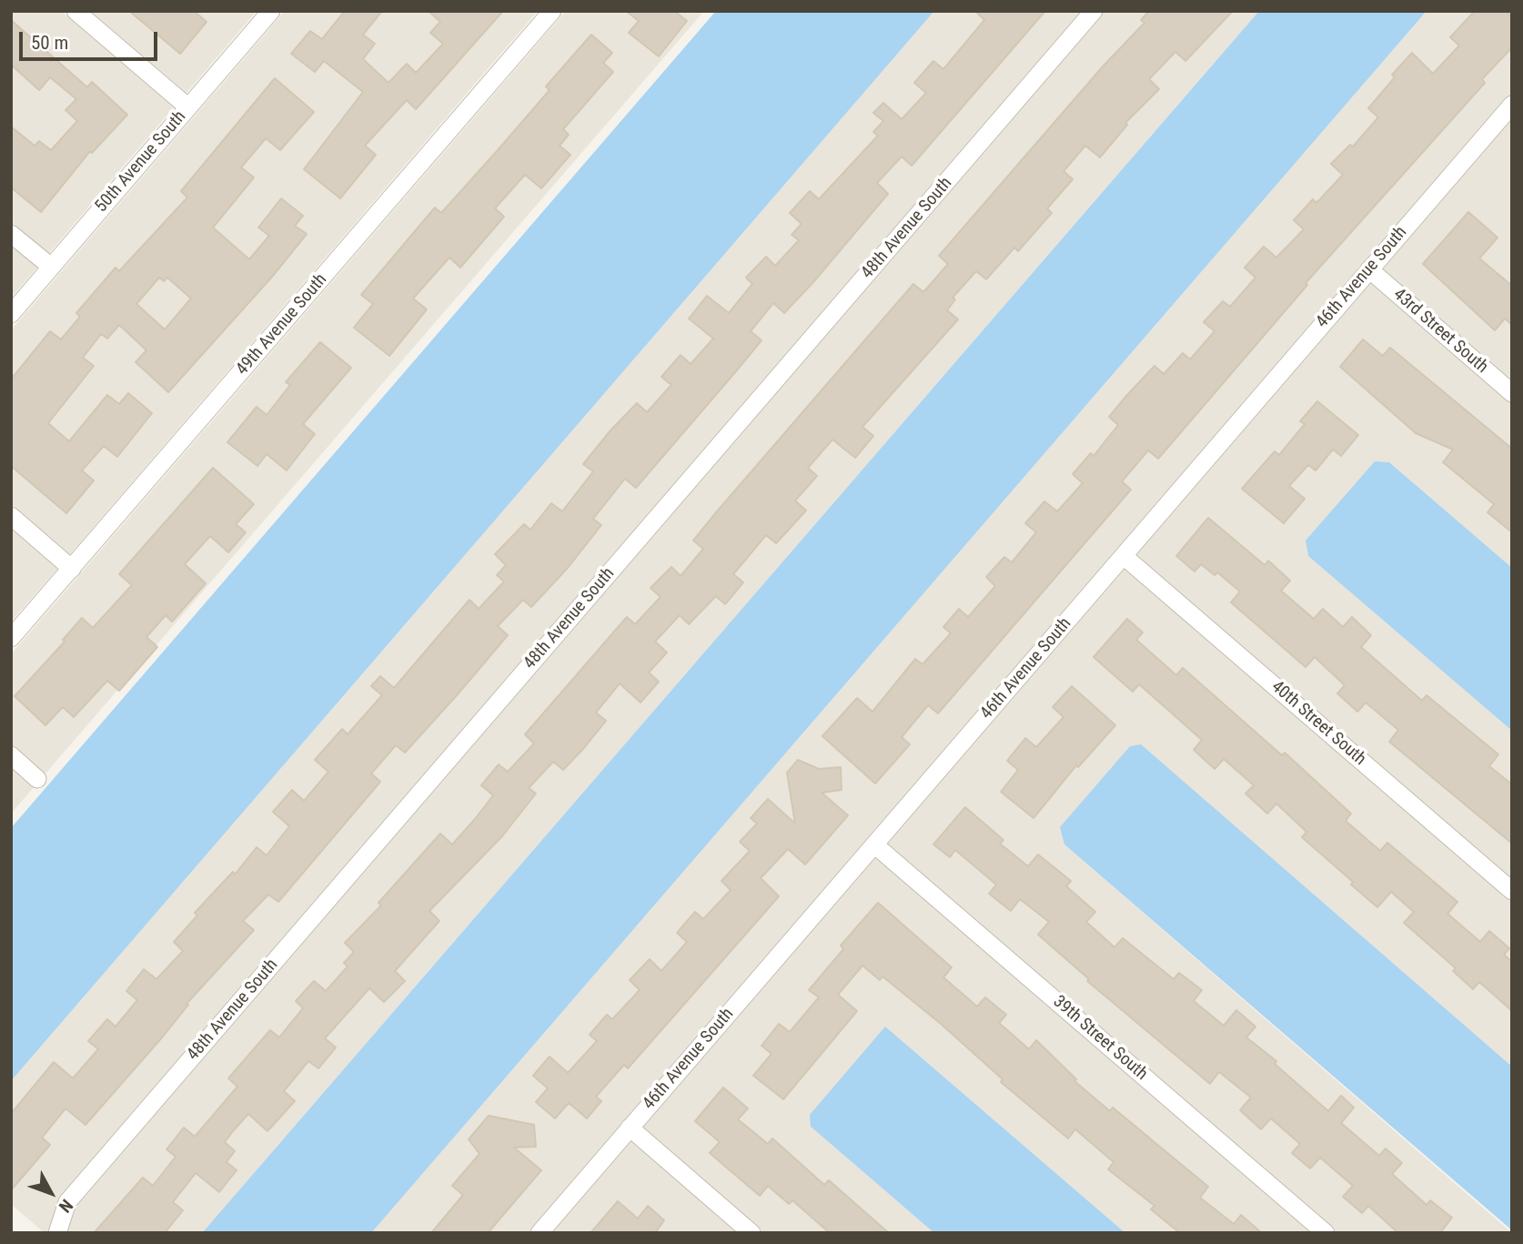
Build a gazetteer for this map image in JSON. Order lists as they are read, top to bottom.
{
  "streets": {
    "street": [
      "50th Avenue South",
      "48th Avenue South",
      "46th Avenue South",
      "49th Avenue South",
      "43rd Street South",
      "40th Street South",
      "39th Street South"
    ]
  },
  "crossings": [
    ["46th Avenue South", "43rd Street South"],
    ["46th Avenue South", "40th Street South"],
    ["46th Avenue South", "39th Street South"]
  ],
  "scale_bar": "50 m",
  "north": "bottom right"
}
